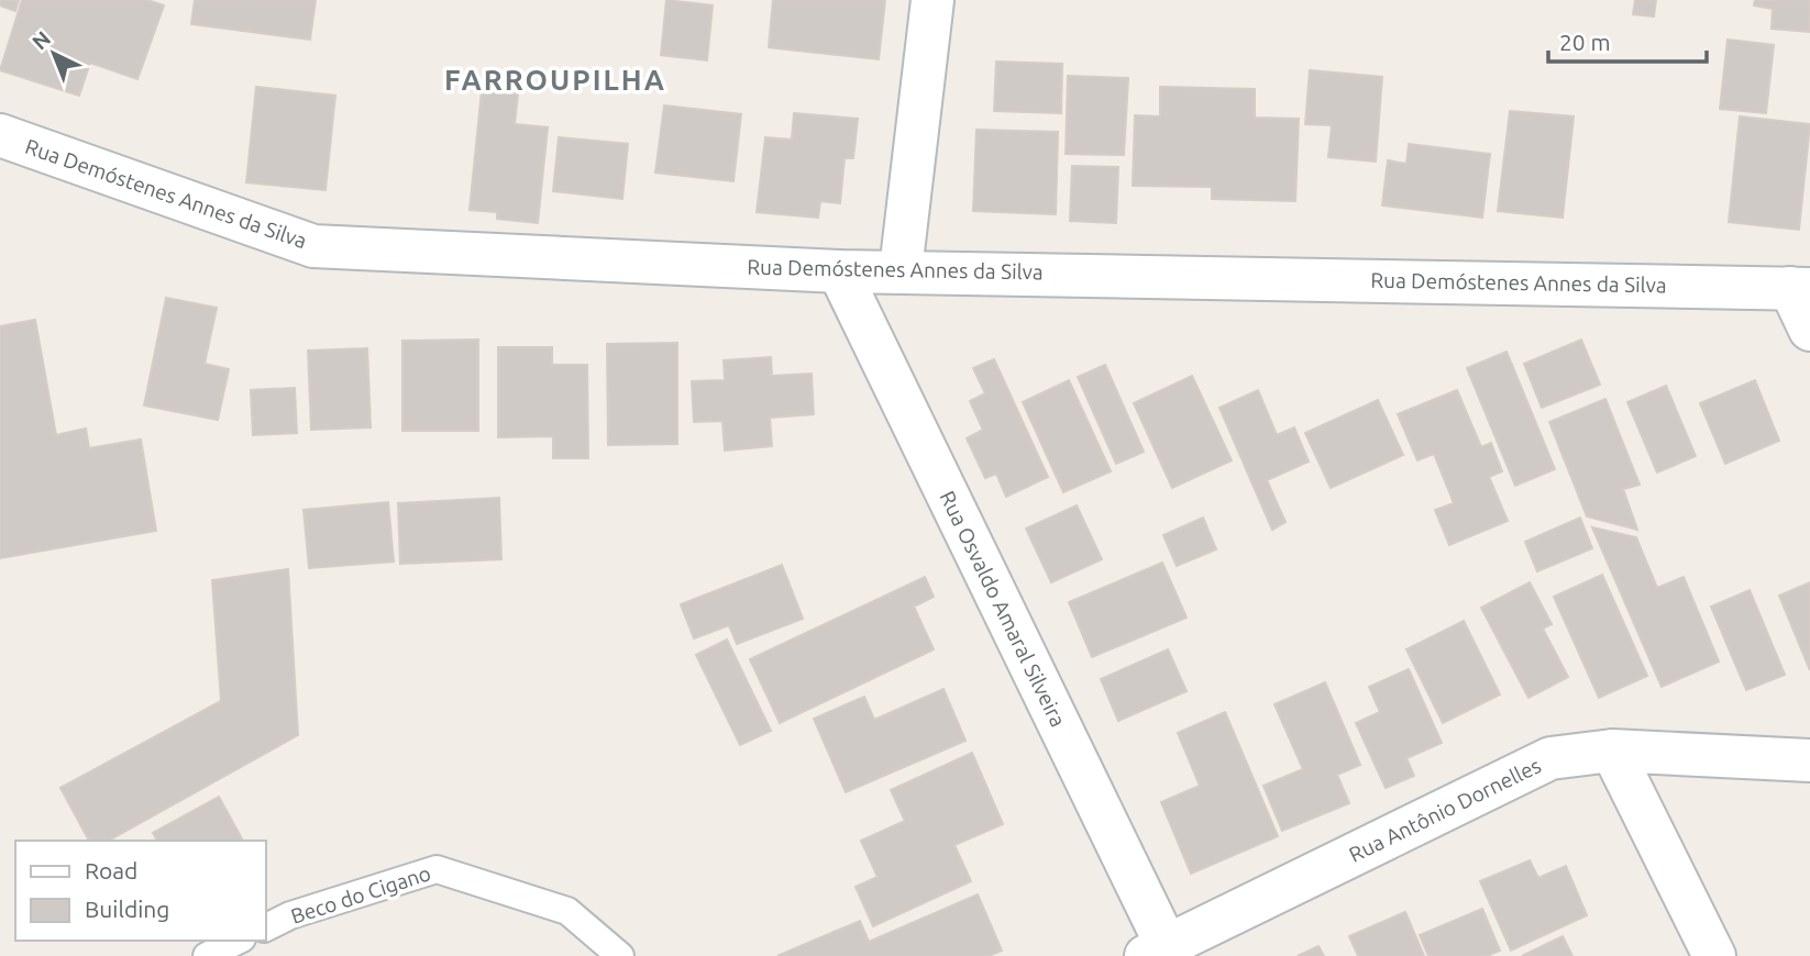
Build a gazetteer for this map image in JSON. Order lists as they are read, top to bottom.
{
  "streets": {
    "street": ["Rua Demóstenes Annes da Silva", "Rua Osvaldo Amaral Silveira", "Rua Antônio Dornelles"],
    "lane": ["Beco do Cigano"]
  },
  "crossings": [
    ["Rua Demóstenes Annes da Silva", "Rua Osvaldo Amaral Silveira"],
    ["Rua Osvaldo Amaral Silveira", "Rua Antônio Dornelles"]
  ],
  "districts": ["FARROUPILHA"],
  "legend": ["Road", "Building"],
  "scale_bar": "20 m",
  "north": "top left"
}
